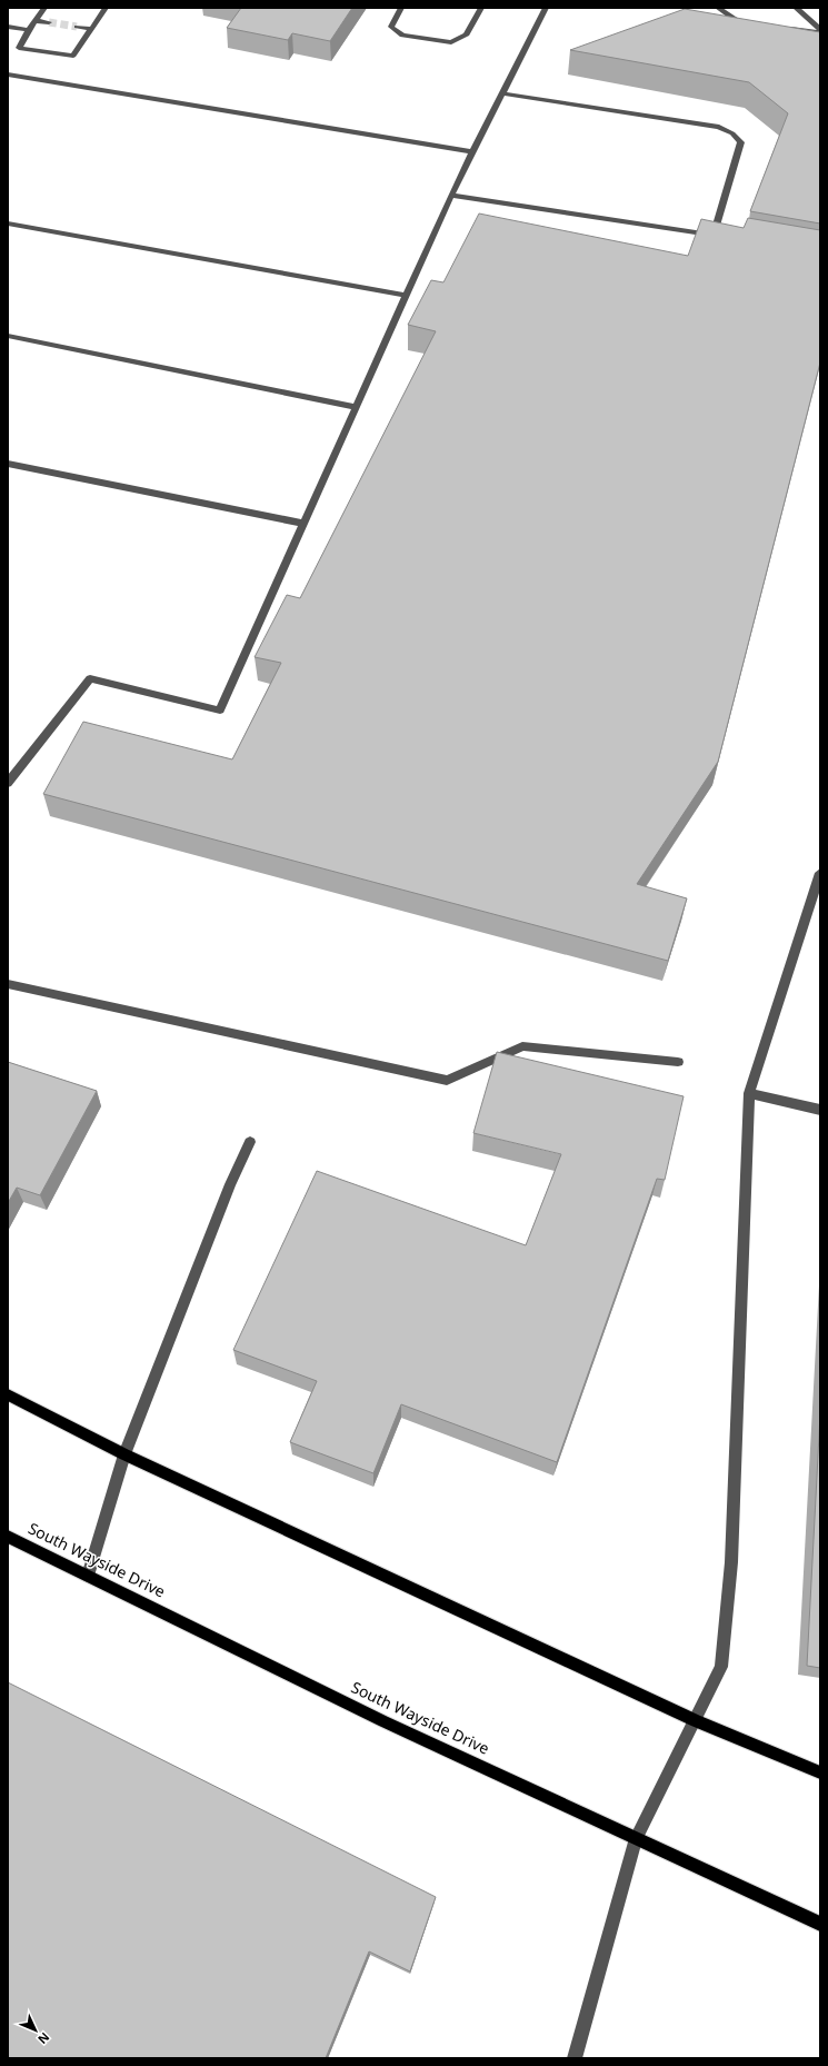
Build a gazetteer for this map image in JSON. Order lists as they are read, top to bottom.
{
  "streets": {
    "main road": ["South Wayside Drive"]
  },
  "north": "bottom right"
}
